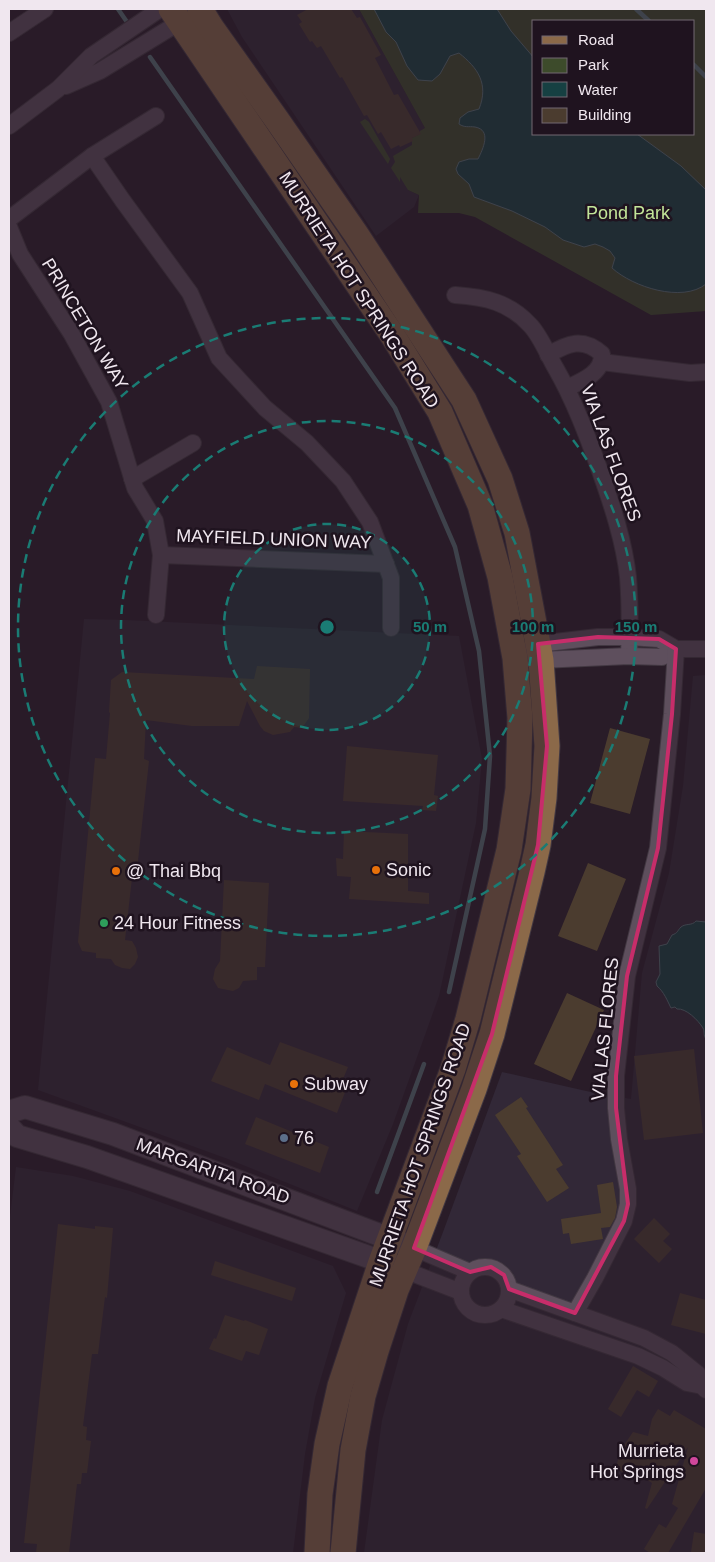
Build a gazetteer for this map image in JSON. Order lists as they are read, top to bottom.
{
  "streets": {
    "main road": ["MURRIETA HOT SPRINGS ROAD", "MARGARITA ROAD"],
    "street": ["PRINCETON WAY", "VIA LAS FLORES", "MAYFIELD UNION WAY"]
  },
  "crossings": [
    ["MURRIETA HOT SPRINGS ROAD", "MARGARITA ROAD"],
    ["PRINCETON WAY", "MAYFIELD UNION WAY"]
  ],
  "parks": ["Pond Park"],
  "places": [
    "Sonic",
    "@ Thai Bbq",
    "24 Hour Fitness",
    "Subway",
    "76",
    "Murrieta Hot Springs"
  ],
  "legend": [
    "Road",
    "Park",
    "Water",
    "Building"
  ],
  "rings": ["50 m", "100 m", "150 m"]
}
